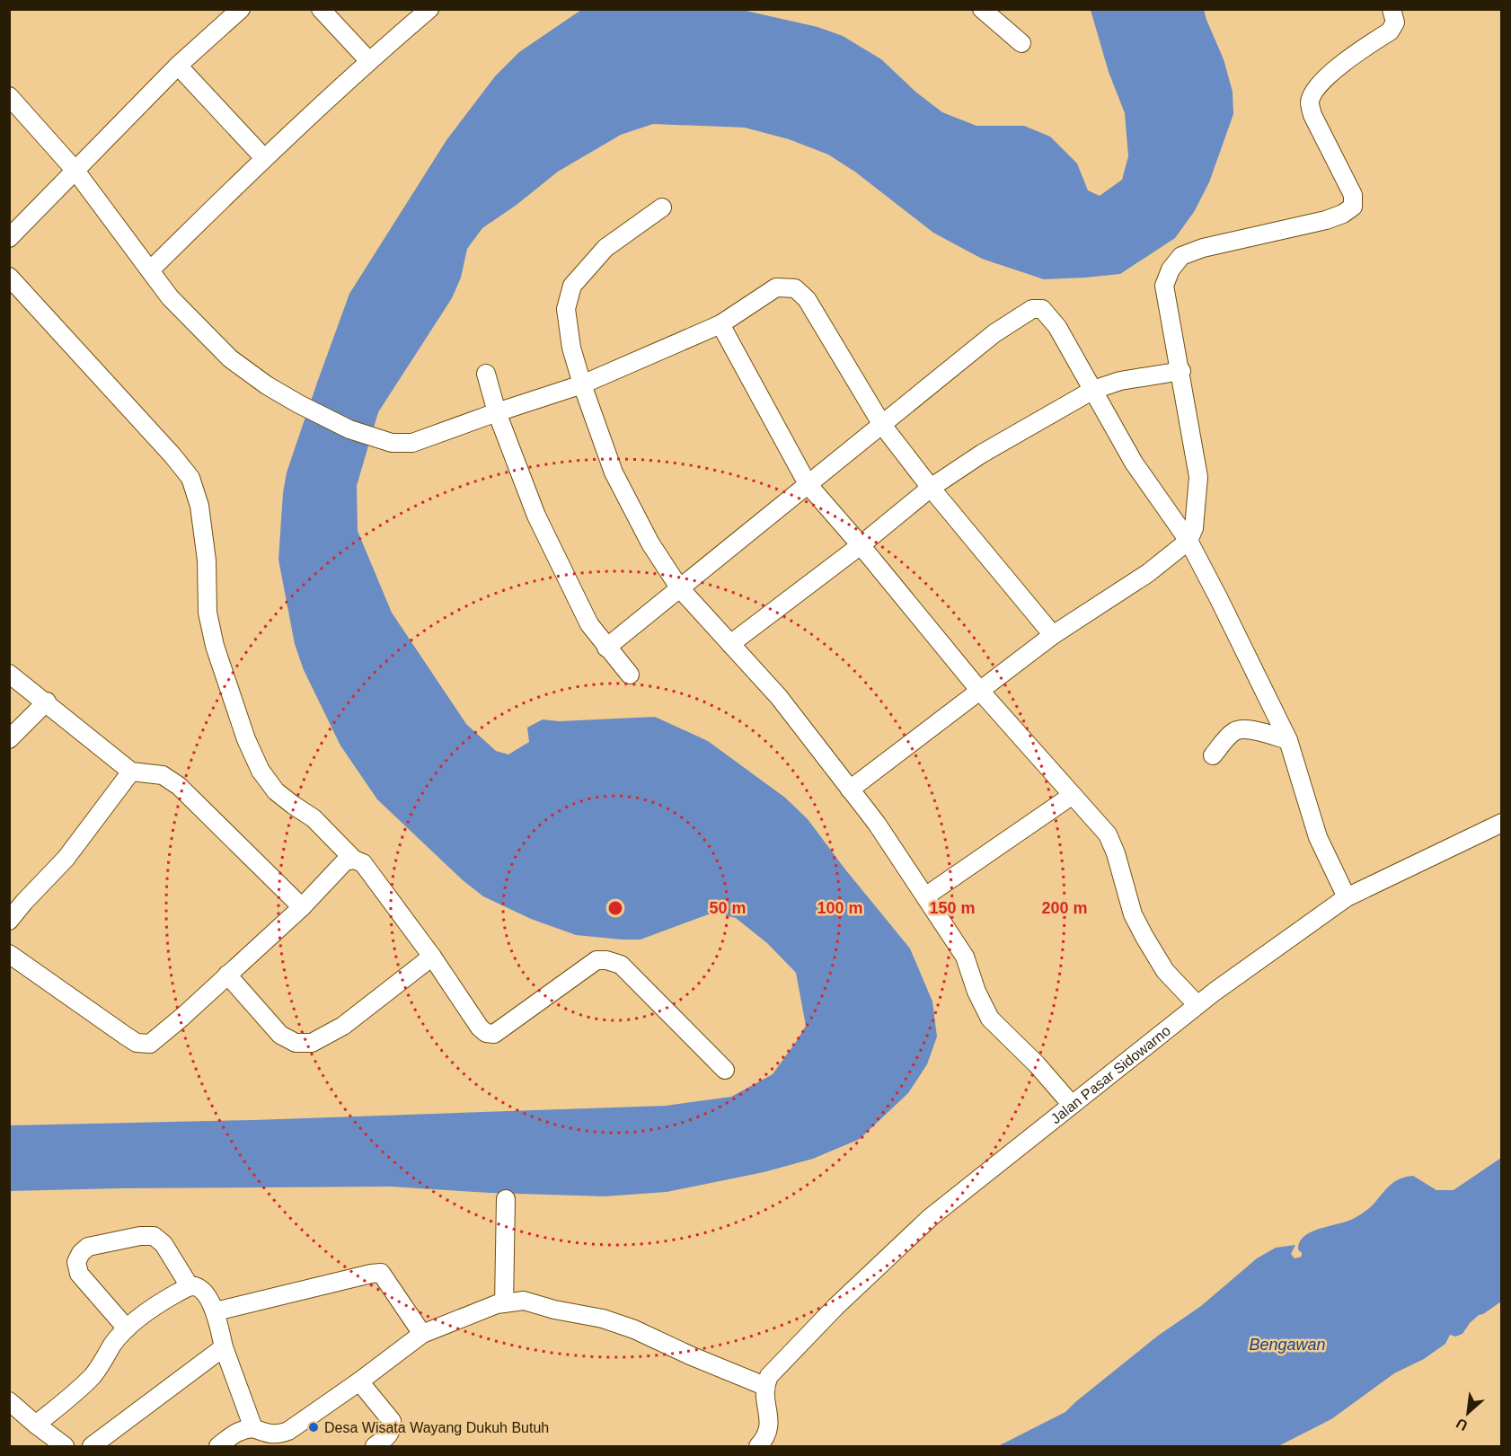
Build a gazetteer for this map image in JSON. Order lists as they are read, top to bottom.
{
  "streets": {
    "street": ["Jalan Pasar Sidowarno"]
  },
  "water": ["Bengawan"],
  "places": ["Desa Wisata Wayang Dukuh Butuh"],
  "north": "bottom left",
  "rings": [
    "50 m",
    "100 m",
    "150 m",
    "200 m"
  ]
}
